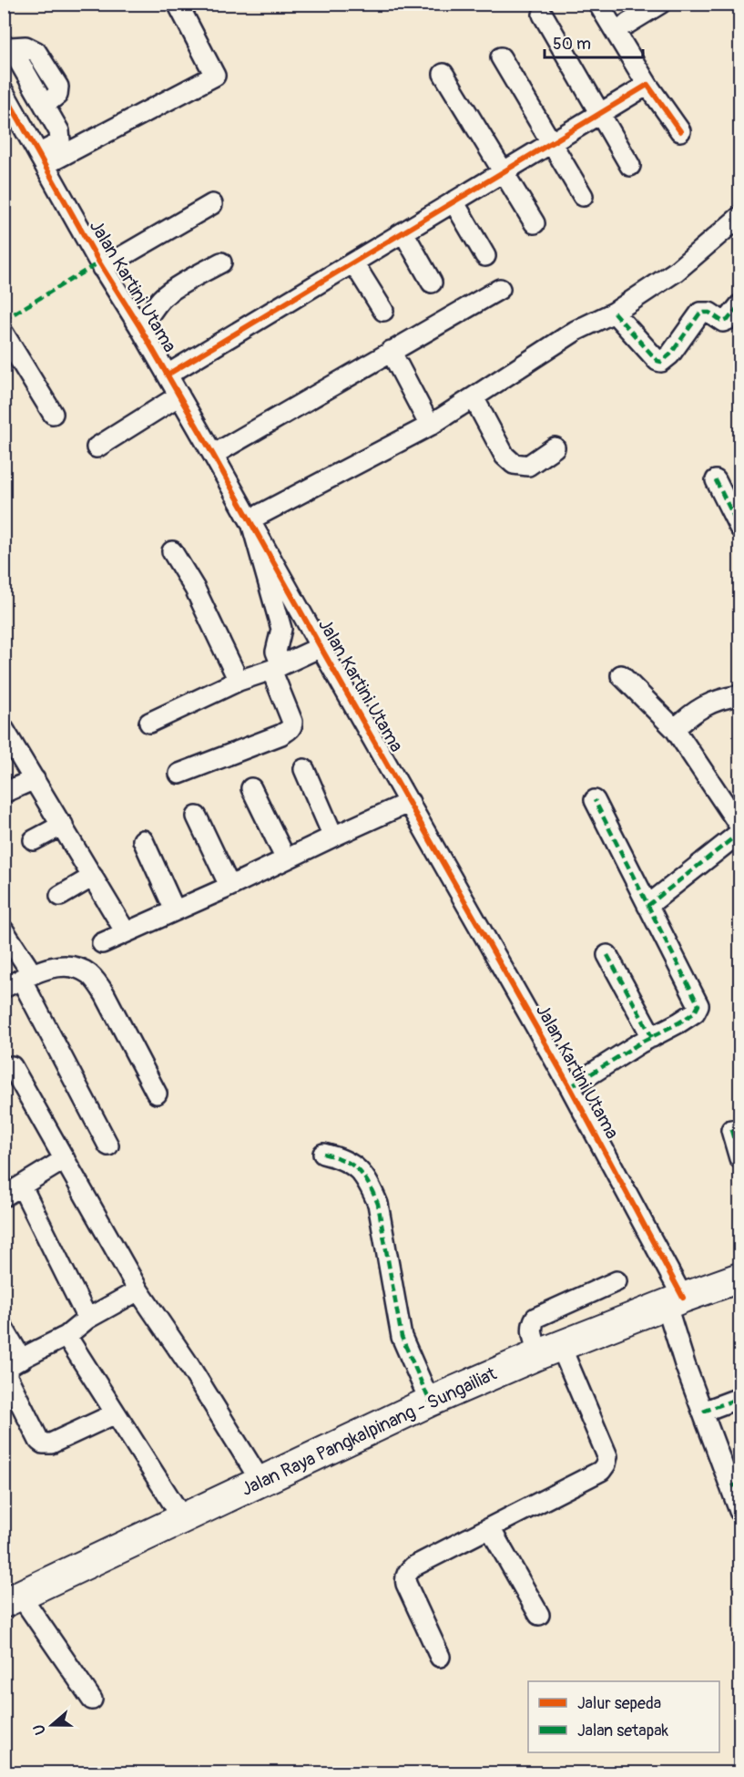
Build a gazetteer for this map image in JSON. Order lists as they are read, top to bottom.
{
  "streets": {
    "highway": ["Jalan Raya Pangkalpinang - Sungailiat"],
    "street": ["Jalan Kartini Utama"]
  },
  "crossings": [
    ["Jalan Kartini Utama", "Jalan Raya Pangkalpinang - Sungailiat"]
  ],
  "legend": ["Jalur sepeda", "Jalan setapak"],
  "scale_bar": "50 m",
  "north": "left"
}
